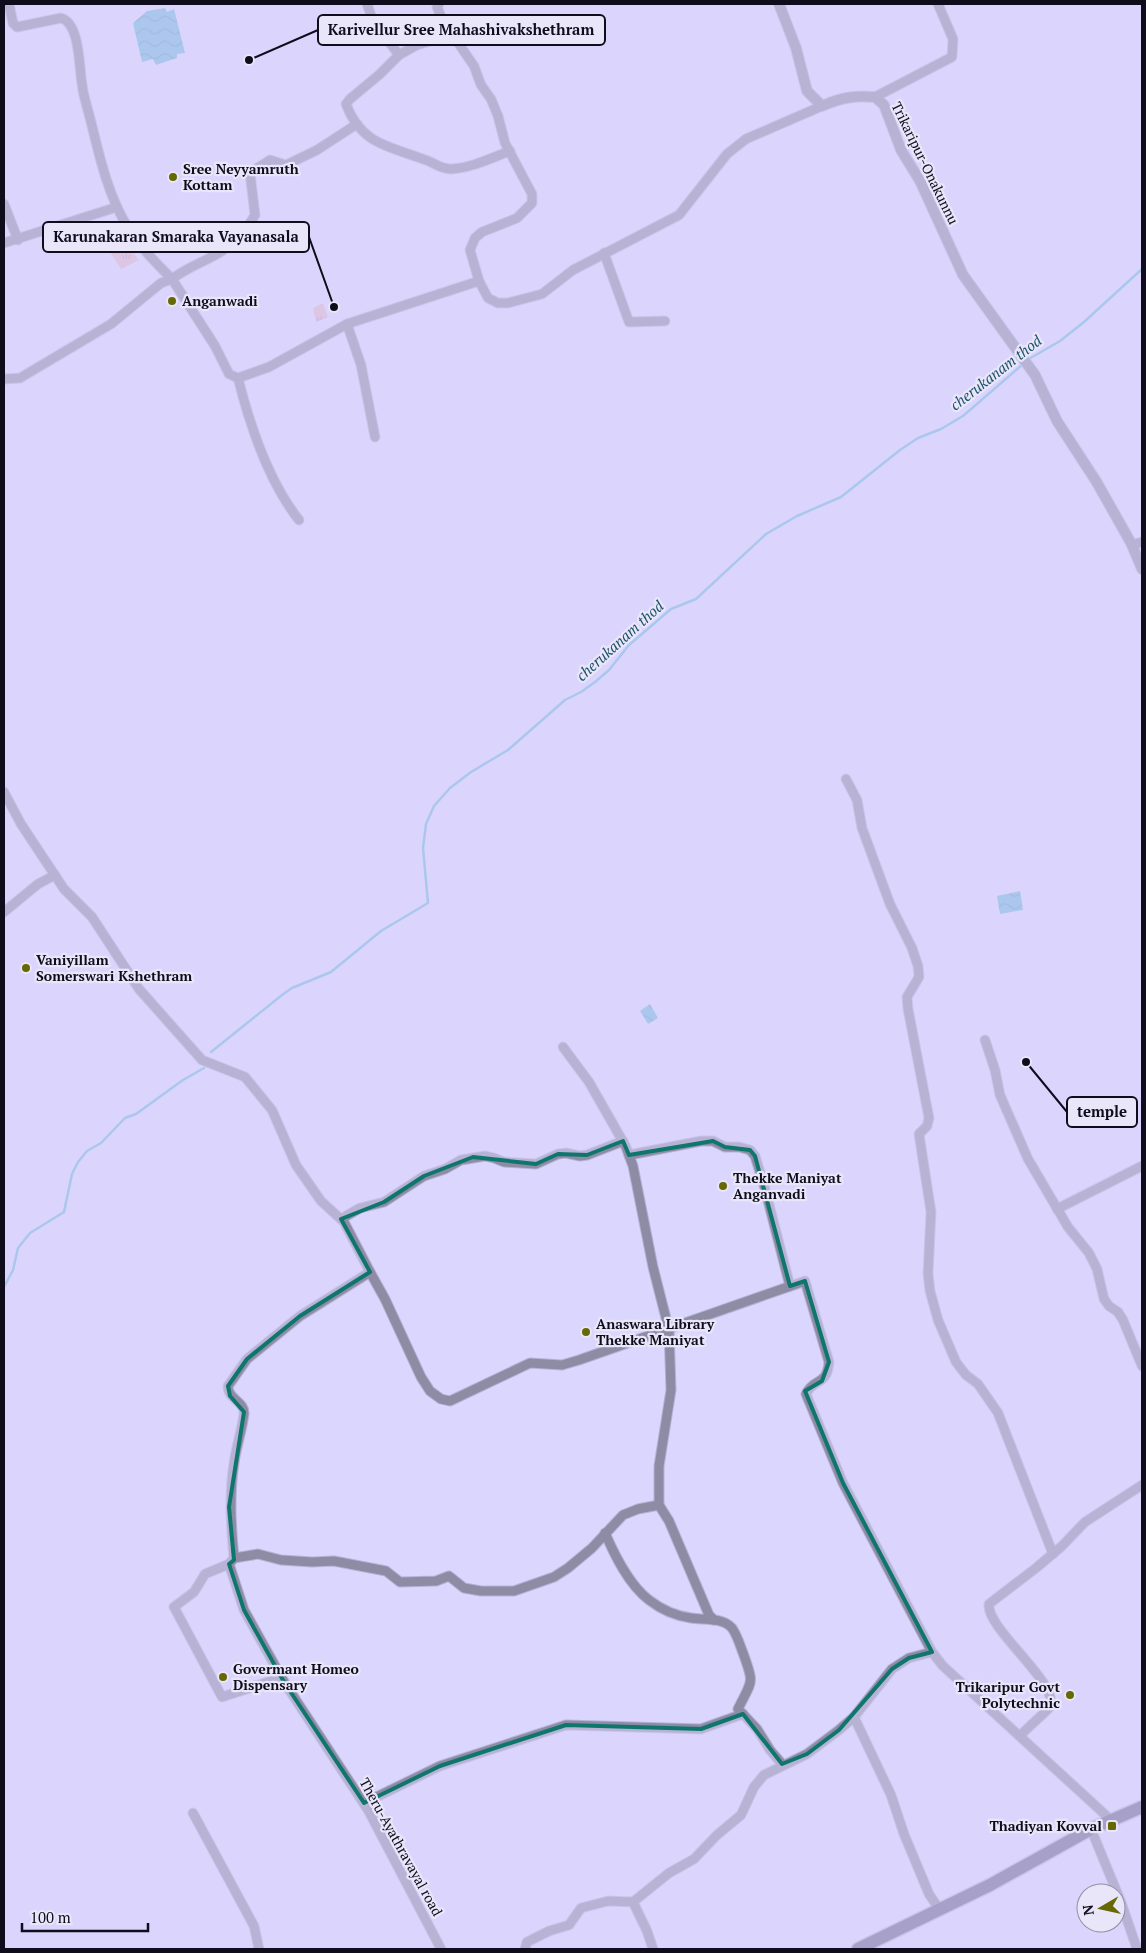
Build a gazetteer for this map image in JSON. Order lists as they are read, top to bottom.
{
  "streets": {
    "street": ["Trikaripur-Onakunnu", "Theru-Ayathravayal road"]
  },
  "water": ["cherukanam thod"],
  "places": {
    "other": [
      "Karivellur Sree Mahashivakshethram",
      "Sree Neyyamruth Kottam",
      "Anganwadi",
      "Karunakaran Smaraka Vayanasala",
      "Vaniyillam Somerswari Kshethram",
      "temple",
      "Thekke Maniyat Anganvadi",
      "Anaswara Library Thekke Maniyat",
      "Govermant Homeo Dispensary",
      "Trikaripur Govt Polytechnic"
    ],
    "transit": ["Thadiyan Kovval"]
  },
  "scale_bar": "100 m",
  "north": "left"
}
